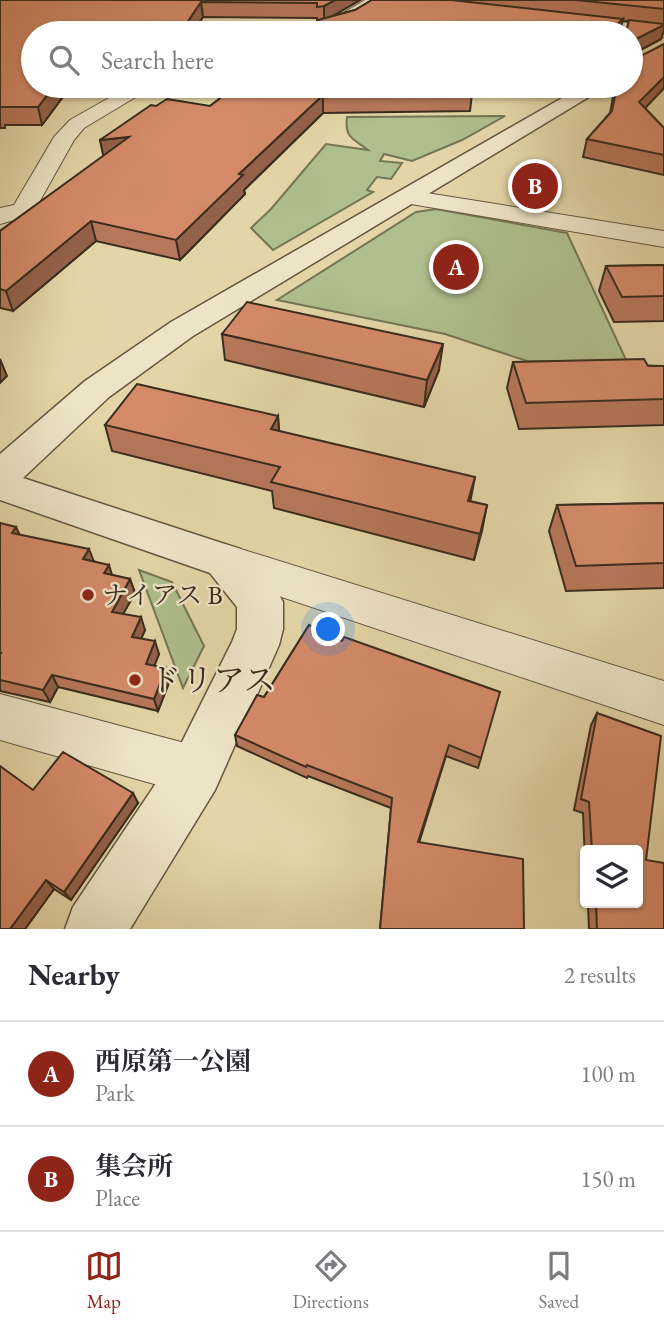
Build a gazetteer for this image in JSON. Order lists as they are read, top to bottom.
{
  "places": ["ナイアス B", "ドリアス"],
  "page": {
    "search": "Search here",
    "pins": ["B", "A"],
    "heading": ["Nearby", "2 results"],
    "list": [
      {
        "mark": "A",
        "name": "西原第一公園",
        "note": "Park",
        "value": "100 m"
      },
      {
        "mark": "B",
        "name": "集会所",
        "note": "Place",
        "value": "150 m"
      }
    ],
    "nav": ["Map", "Directions", "Saved"]
  }
}
